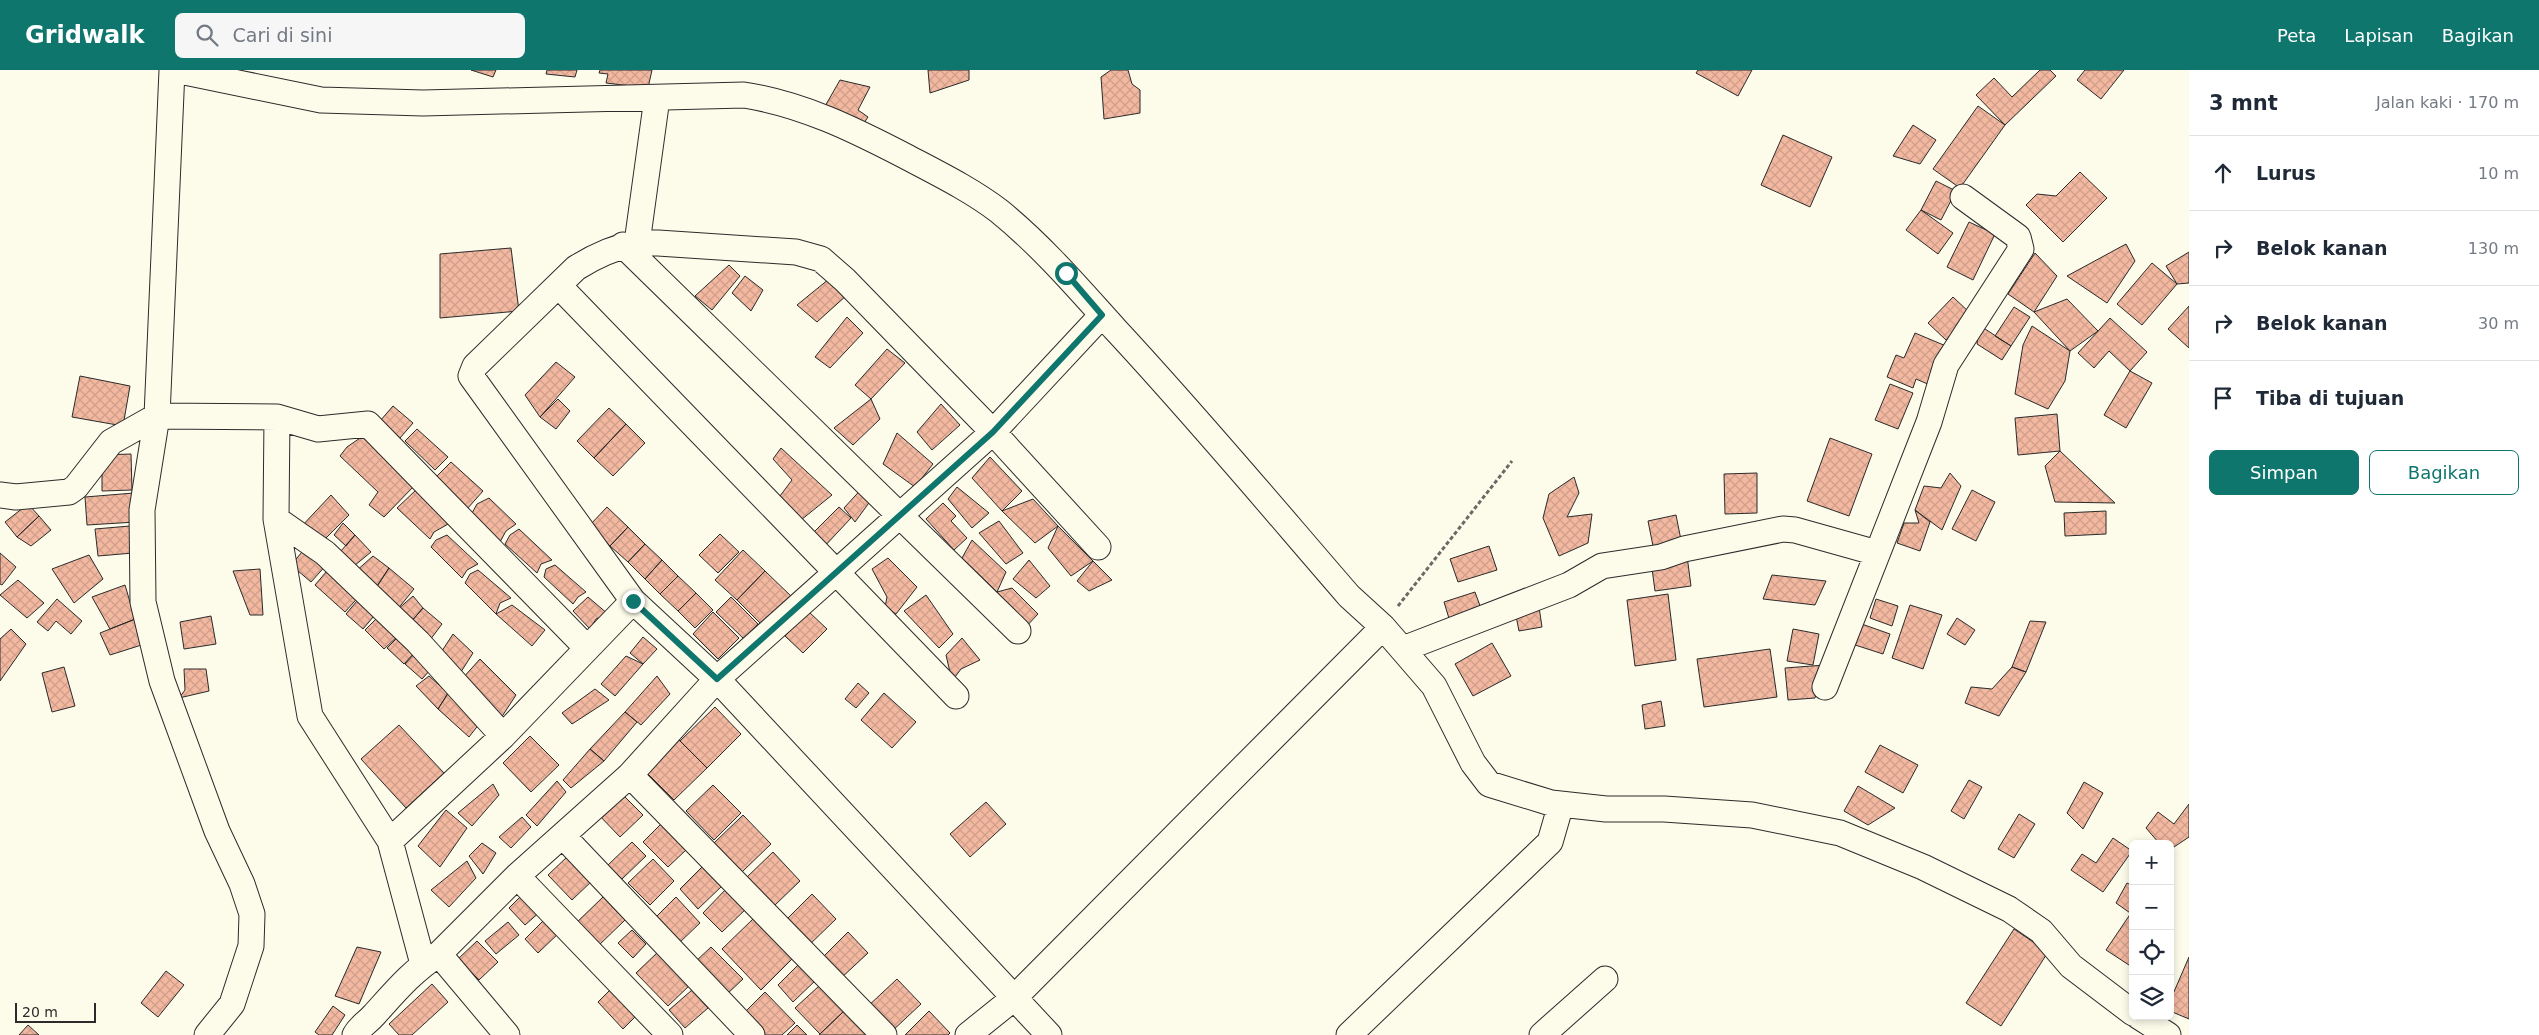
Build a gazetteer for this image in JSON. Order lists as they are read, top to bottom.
{
  "scale_bar": "20 m",
  "page": {
    "header": "Gridwalk",
    "search": "Cari di sini",
    "nav": ["Peta", "Lapisan", "Bagikan"],
    "heading": ["3 mnt", "Jalan kaki · 170 m"],
    "list": [
      ["Lurus", "10 m"],
      ["Belok kanan", "130 m"],
      ["Belok kanan", "30 m"],
      "Tiba di tujuan"
    ],
    "buttons": ["Simpan", "Bagikan"],
    "map_buttons": ["+", "−"],
    "scale": "20 m"
  }
}
